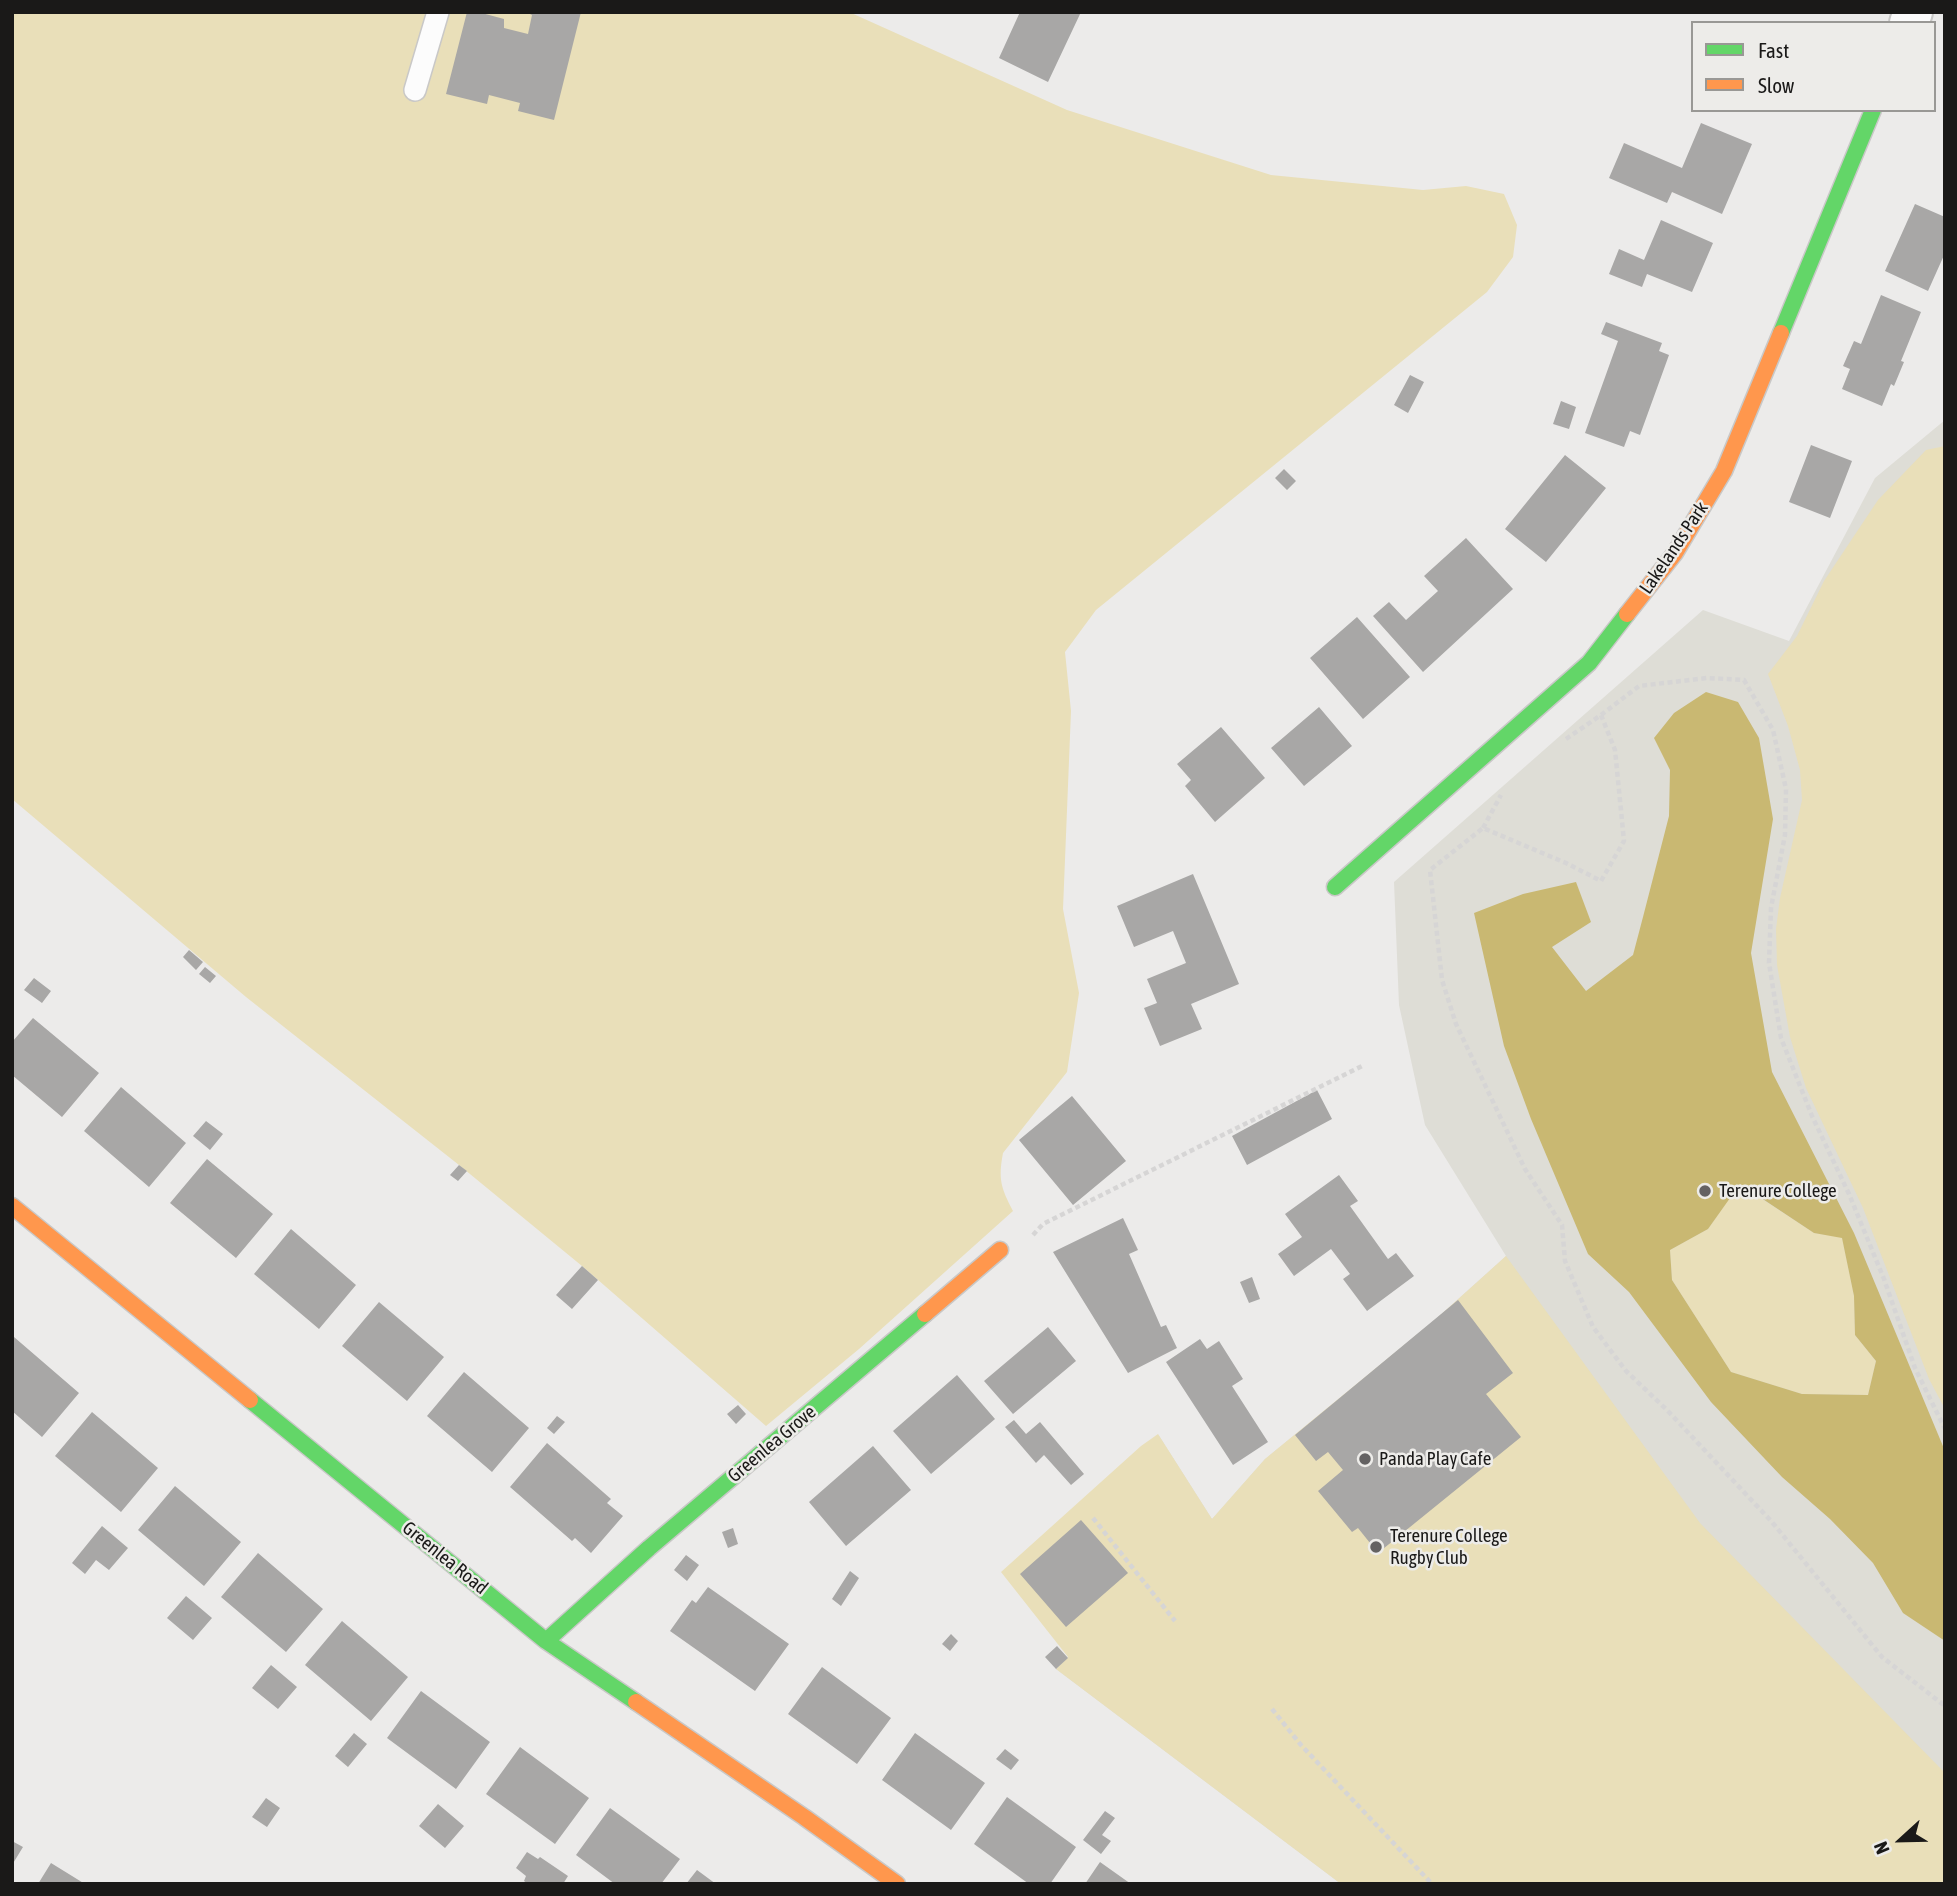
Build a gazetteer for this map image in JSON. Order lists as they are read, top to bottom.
{
  "streets": {
    "street": ["Lakelands Park", "Greenlea Grove", "Greenlea Road"]
  },
  "crossings": [
    ["Greenlea Grove", "Greenlea Road"]
  ],
  "places": ["Terenure College", "Panda Play Cafe", "Terenure College Rugby Club"],
  "legend": ["Fast", "Slow"],
  "north": "left"
}
